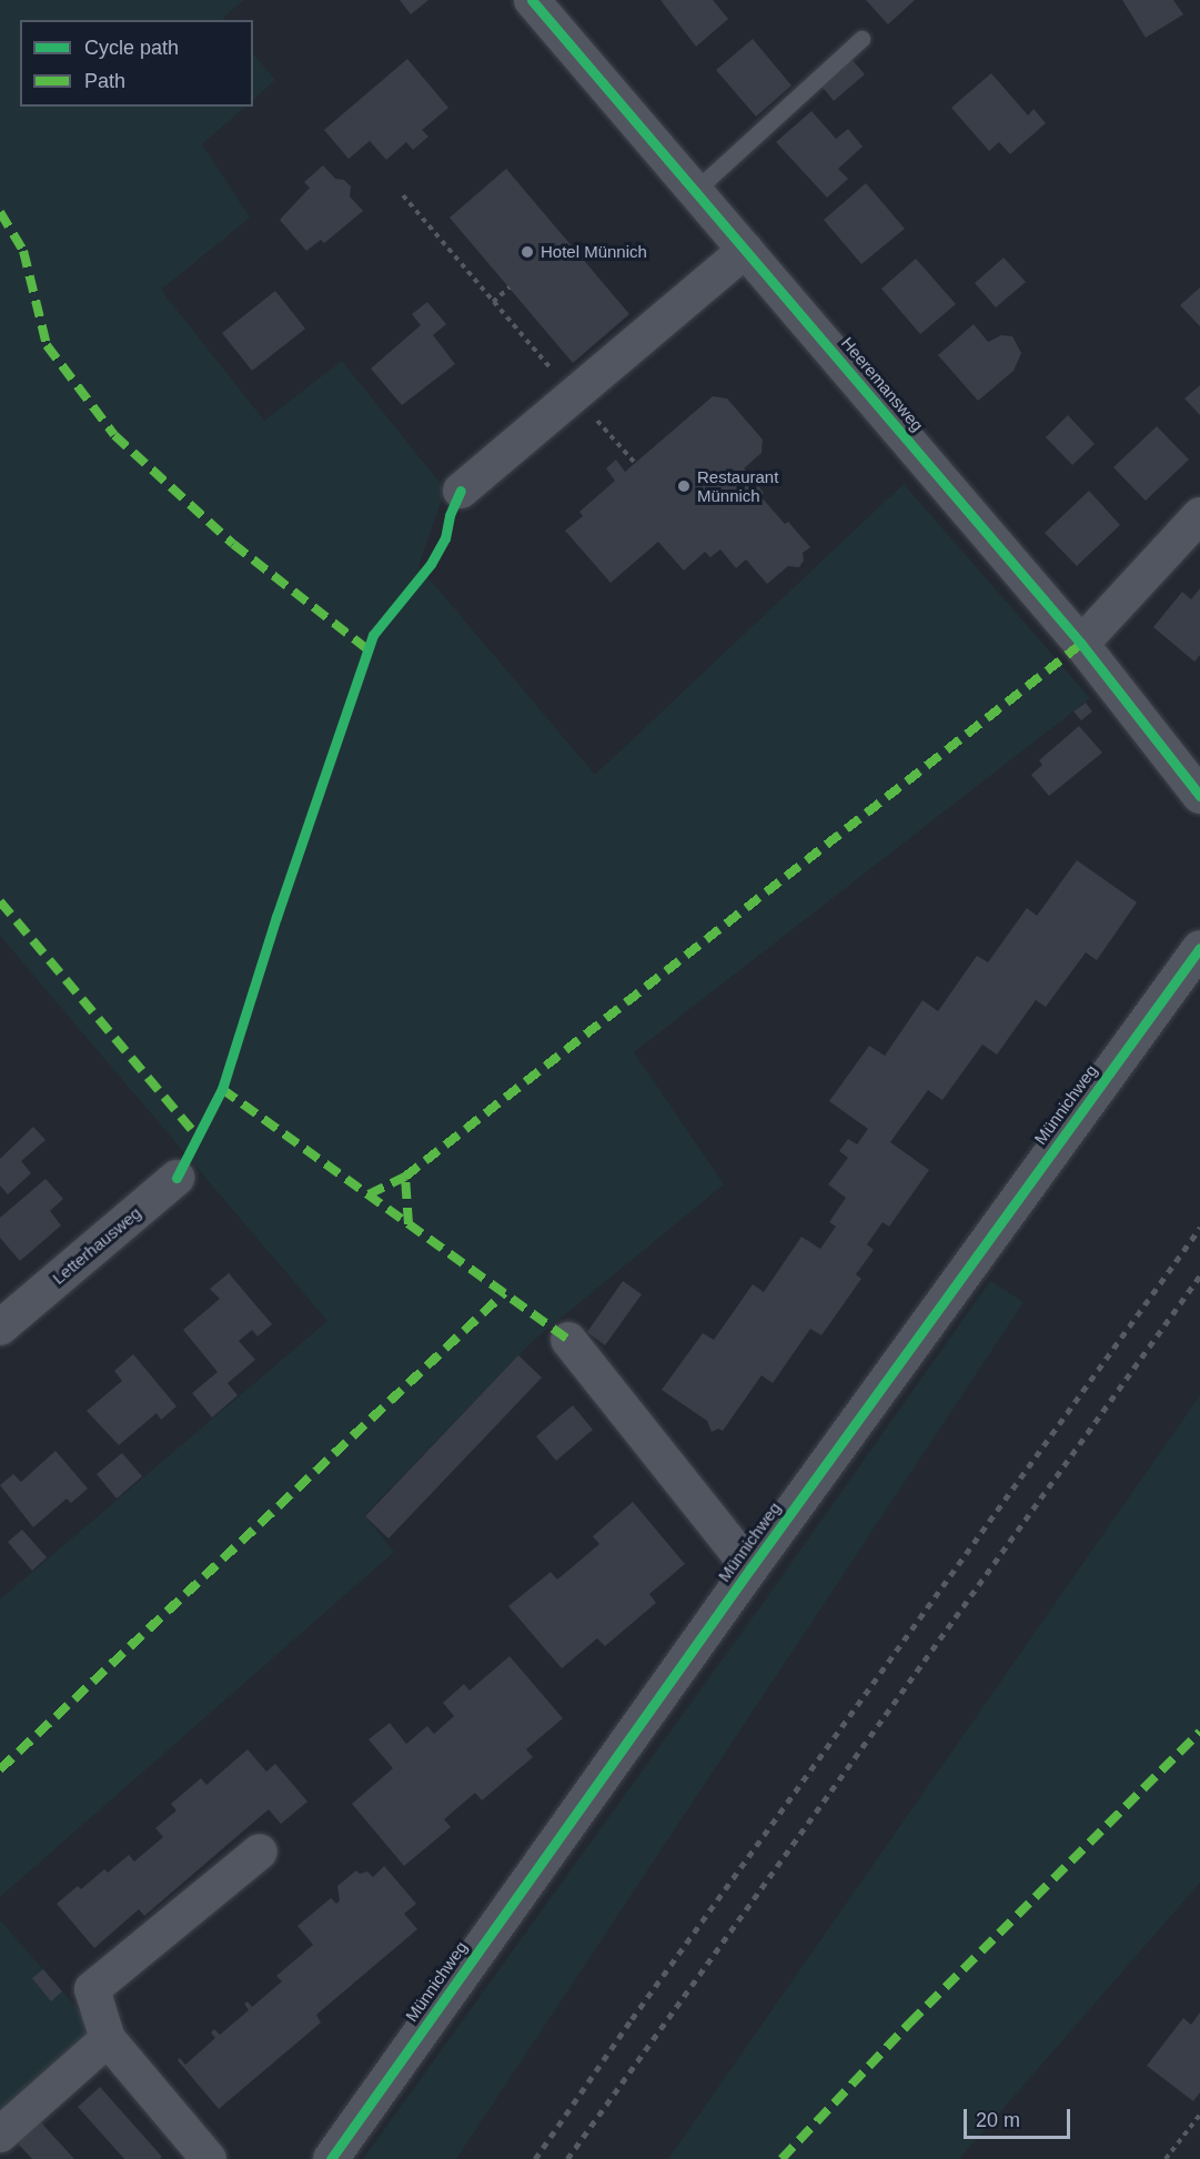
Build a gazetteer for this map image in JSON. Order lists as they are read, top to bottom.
{
  "streets": {
    "street": ["Heeremansweg", "Münnichweg", "Letterhausweg"]
  },
  "places": ["Hotel Münnich", "Restaurant Münnich"],
  "legend": ["Cycle path", "Path"],
  "scale_bar": "20 m"
}
